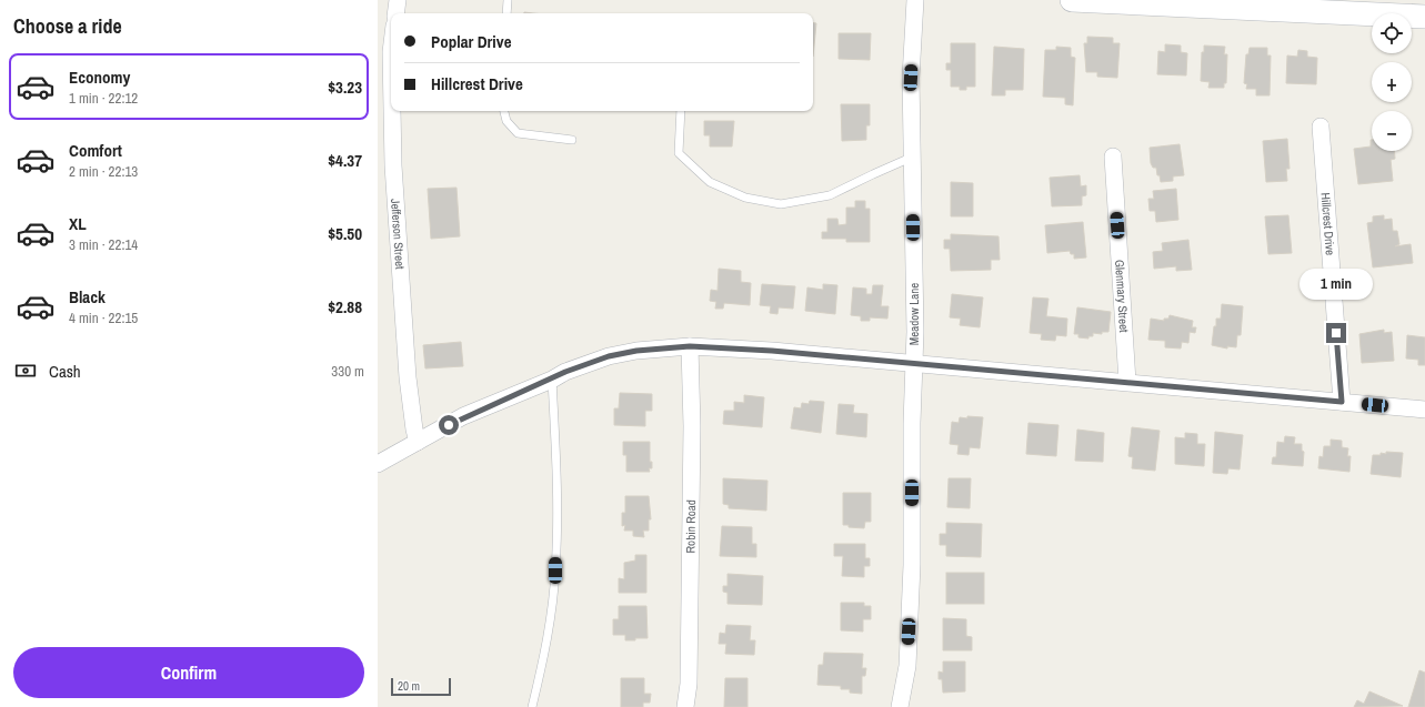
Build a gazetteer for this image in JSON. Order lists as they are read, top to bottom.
{
  "streets": {
    "street": [
      "Hillcrest Drive",
      "Jefferson Street",
      "Glenmary Street",
      "Meadow Lane",
      "Robin Road"
    ]
  },
  "scale_bar": "20 m",
  "page": {
    "heading": "Choose a ride",
    "map_buttons": ["+", "−"],
    "banner": ["Poplar Drive", "Hillcrest Drive"],
    "list": [
      {
        "name": "Economy",
        "note": "1 min · 22:12",
        "value": "$3.23"
      },
      {
        "name": "Comfort",
        "note": "2 min · 22:13",
        "value": "$4.37"
      },
      {
        "name": "XL",
        "note": "3 min · 22:14",
        "value": "$5.50"
      },
      {
        "name": "Black",
        "note": "4 min · 22:15",
        "value": "$2.88"
      }
    ],
    "bubble": "1 min",
    "pay": ["Cash", "330 m"],
    "buttons": "Confirm",
    "scale": "20 m"
  }
}
